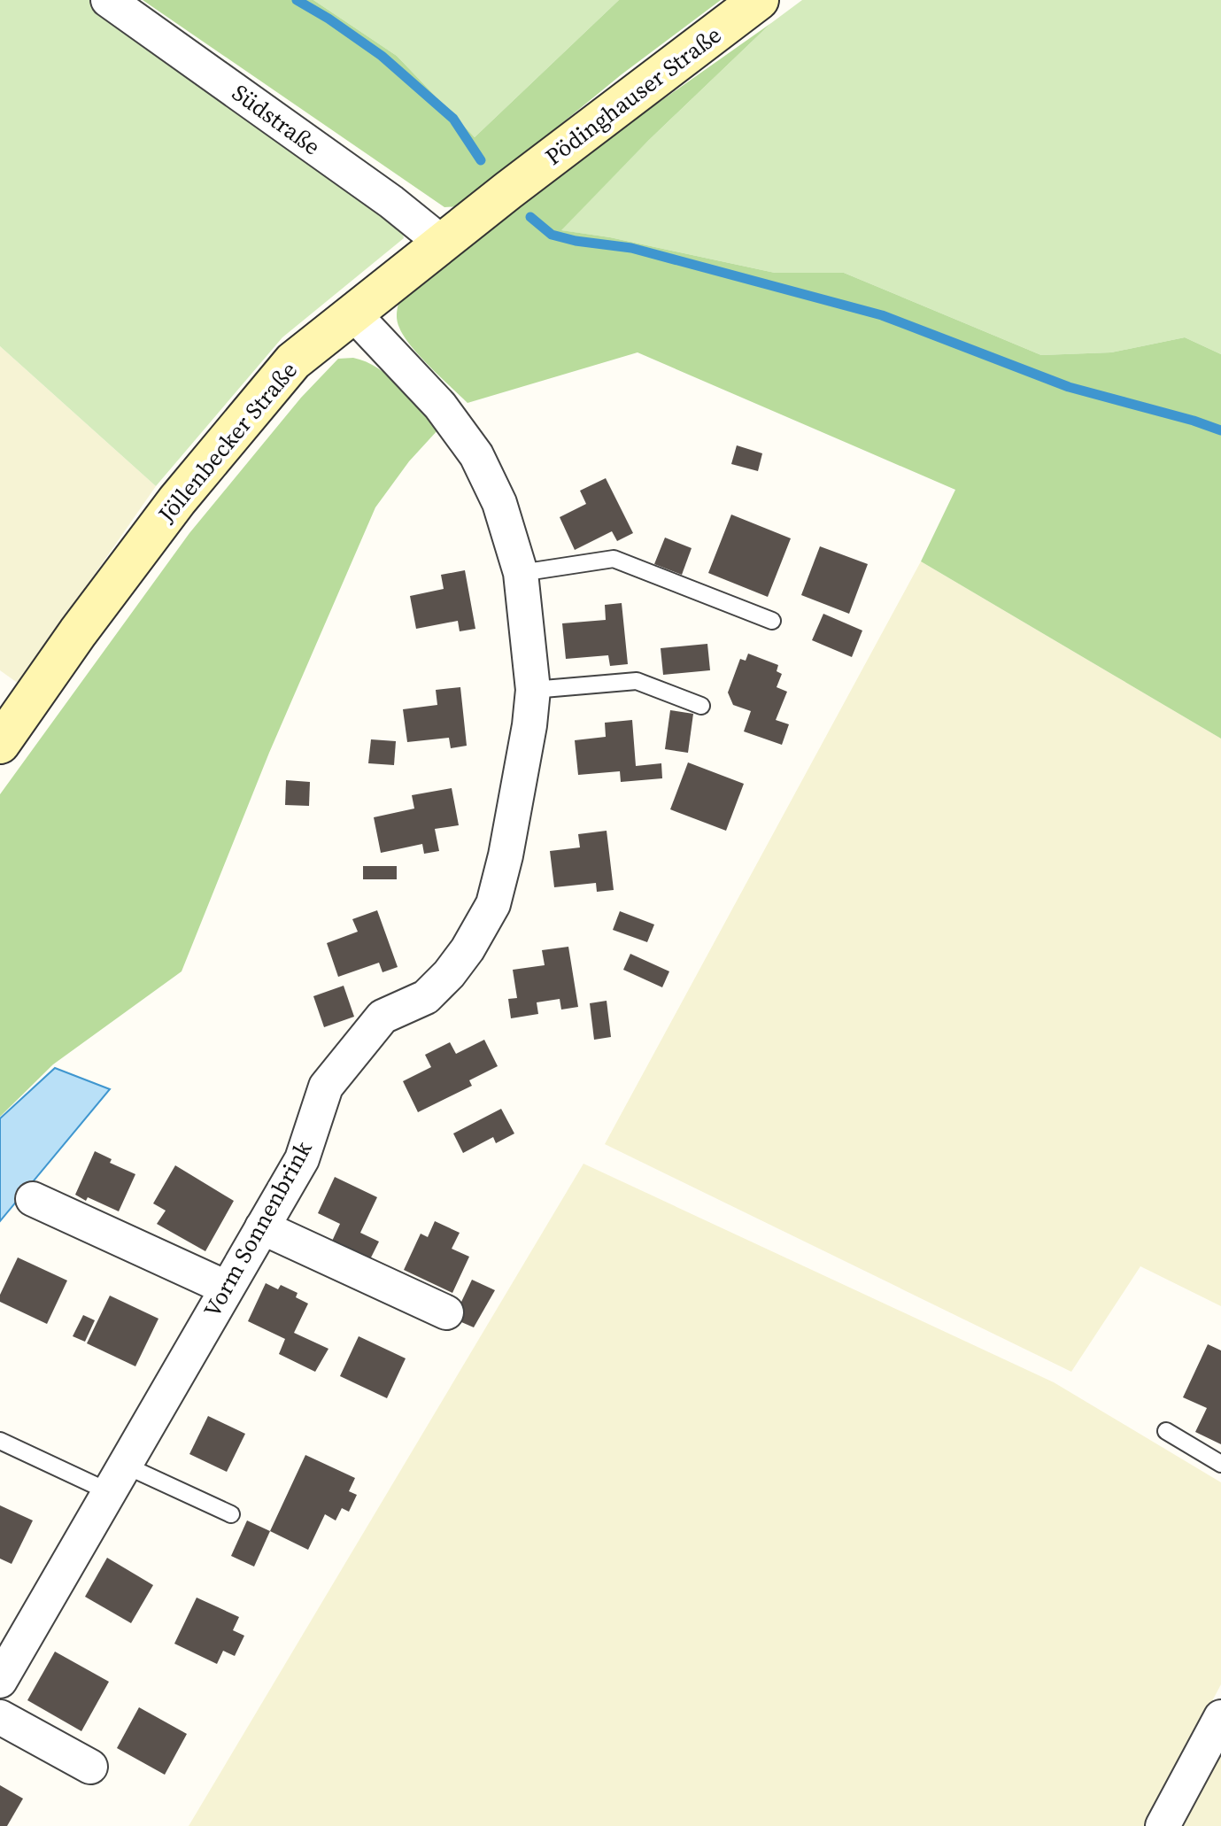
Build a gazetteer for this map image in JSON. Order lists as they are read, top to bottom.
{
  "streets": {
    "main road": ["Pödinghauser Straße", "Jöllenbecker Straße"],
    "street": ["Südstraße", "Vorm Sonnenbrink"]
  },
  "crossings": [
    ["Pödinghauser Straße", "Jöllenbecker Straße"],
    ["Südstraße", "Jöllenbecker Straße"],
    ["Jöllenbecker Straße", "Vorm Sonnenbrink"]
  ]
}
